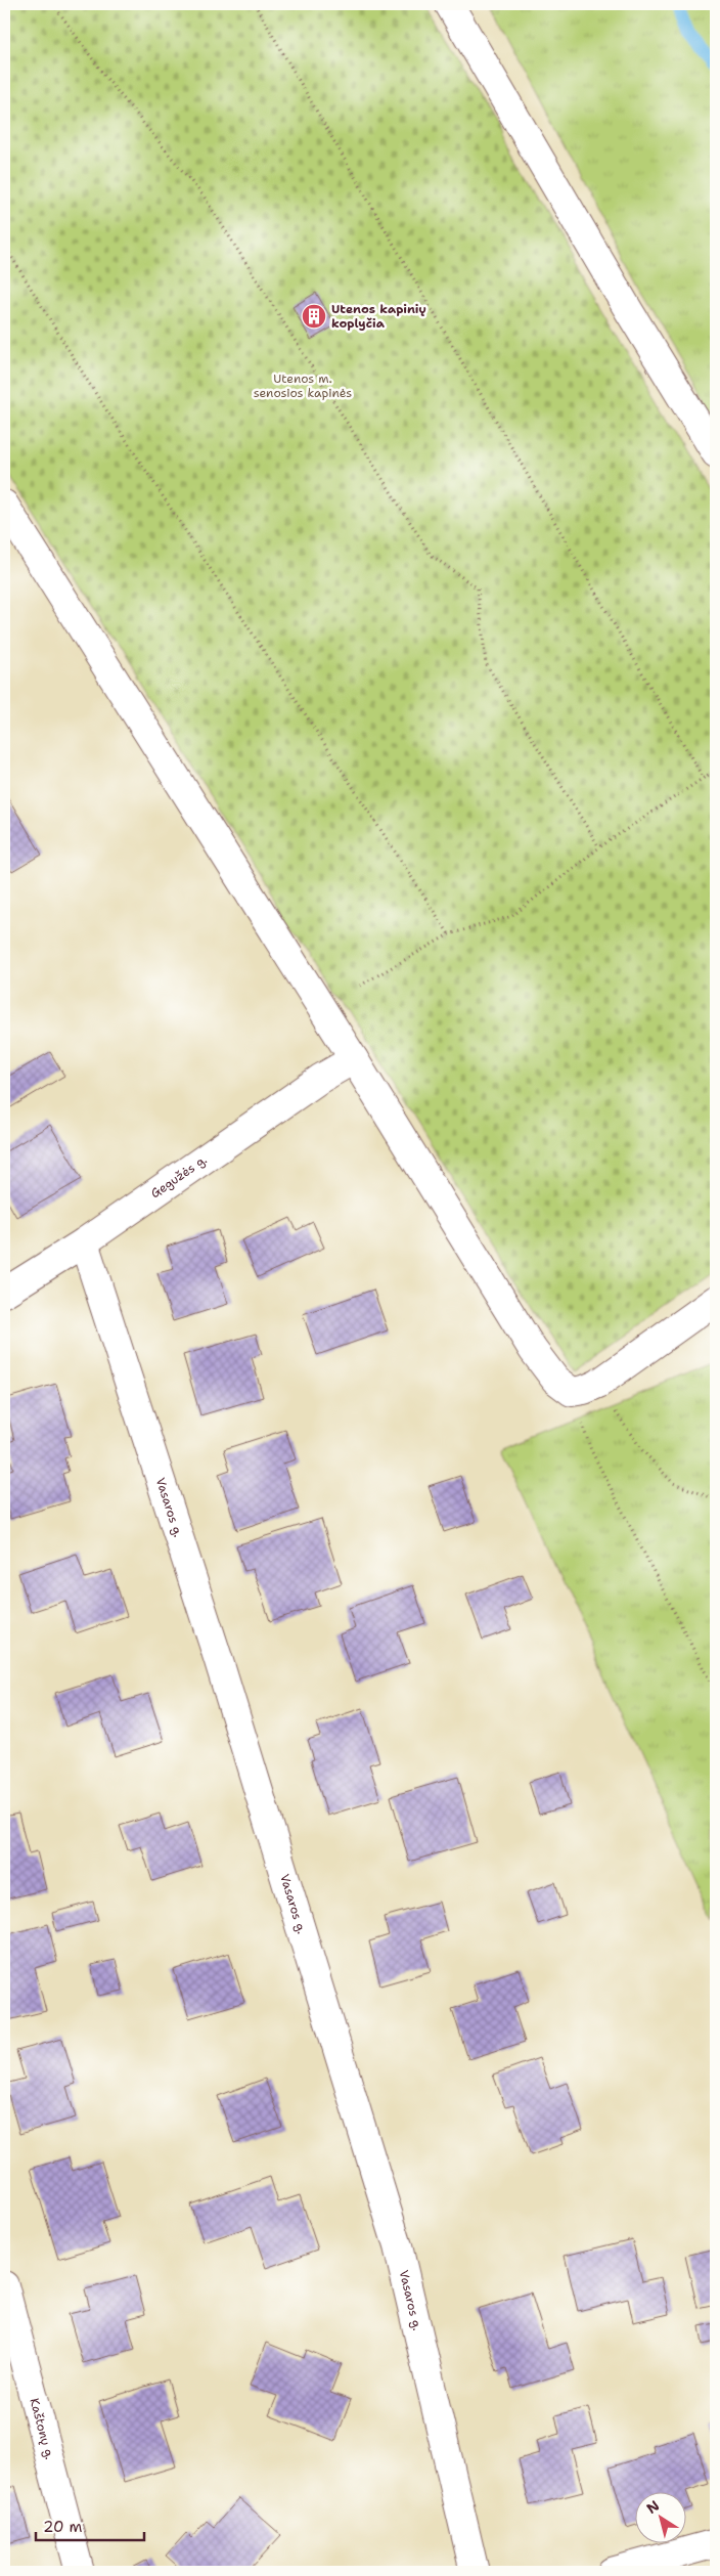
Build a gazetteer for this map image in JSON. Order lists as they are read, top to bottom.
{
  "streets": {
    "street": ["Gegužės g.", "Vasaros g.", "Kaštonų g."]
  },
  "crossings": [
    ["Gegužės g.", "Vasaros g."]
  ],
  "parks": ["Utenos m. senosios kapinės"],
  "places": {
    "building": ["Utenos kapinių koplyčia"]
  },
  "scale_bar": "20 m",
  "north": "top left"
}
